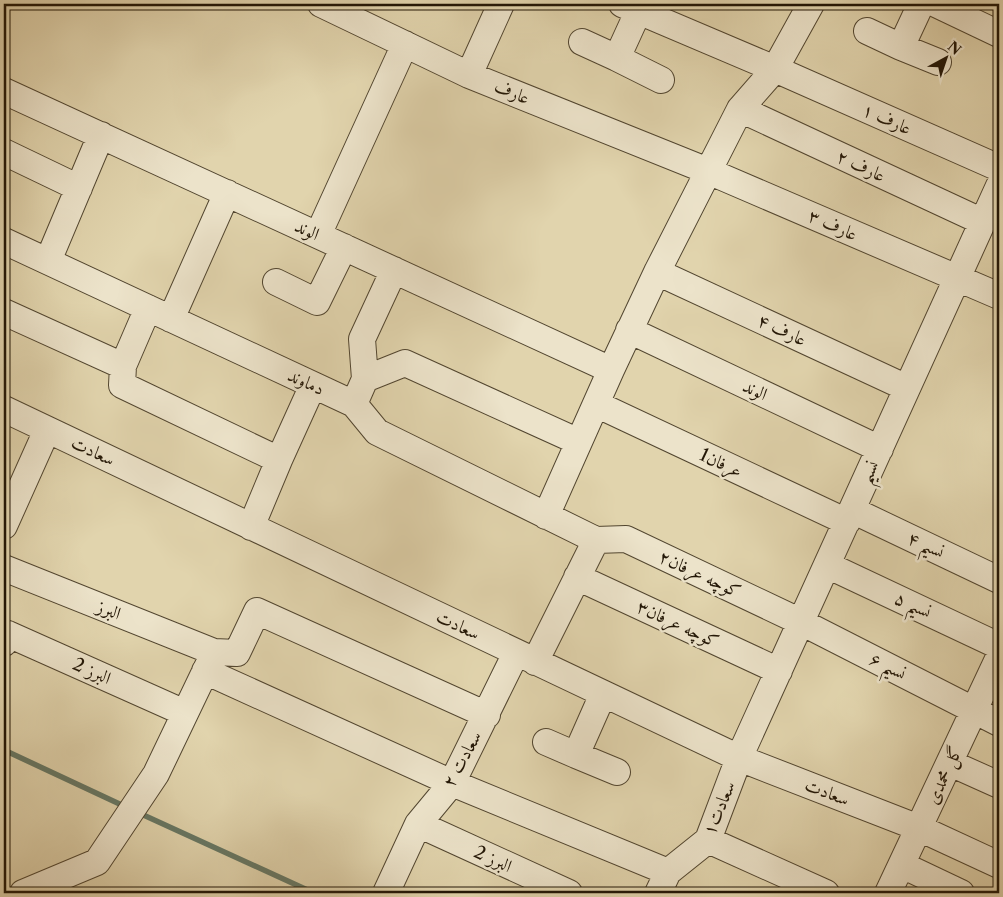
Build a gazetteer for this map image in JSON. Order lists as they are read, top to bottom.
{
  "streets": {
    "street": [
      "عارف",
      "عارف ۱",
      "عارف ۲",
      "عارف ۳",
      "الوند",
      "عارف ۴",
      "دماوند",
      "سعادت",
      "عرفان1",
      "نسیم",
      "نسیم ۴",
      "کوچه عرفان۲",
      "نسیم ۵",
      "البرز",
      "کوچه عرفان۳",
      "نسیم ۶",
      "البرز 2",
      "سعادت ۲",
      "گل محمدی",
      "سعادت۱"
    ]
  },
  "crossings": [
    ["عارف", "عارف ۳"],
    ["عارف ۲", "نسیم"],
    ["عارف ۳", "نسیم"],
    ["الوند", "نسیم"],
    ["عارف ۴", "نسیم"],
    ["دماوند", "کوچه عرفان۲"],
    ["دماوند", "سعادت ۲"],
    ["سعادت", "نسیم"],
    ["سعادت", "سعادت ۲"],
    ["سعادت", "گل محمدی"],
    ["سعادت", "سعادت۱"],
    ["عرفان1", "نسیم"],
    ["عرفان1", "نسیم ۴"],
    ["نسیم", "نسیم ۴"],
    ["نسیم", "کوچه عرفان۲"],
    ["نسیم", "نسیم ۵"],
    ["نسیم", "کوچه عرفان۳"],
    ["نسیم", "نسیم ۶"],
    ["نسیم", "سعادت۱"],
    ["کوچه عرفان۲", "نسیم ۶"],
    ["کوچه عرفان۲", "سعادت ۲"],
    ["البرز", "سعادت ۲"],
    ["البرز", "سعادت۱"],
    ["کوچه عرفان۳", "سعادت ۲"],
    ["نسیم ۶", "گل محمدی"],
    ["البرز 2", "سعادت ۲"]
  ],
  "north": "top right"
}
